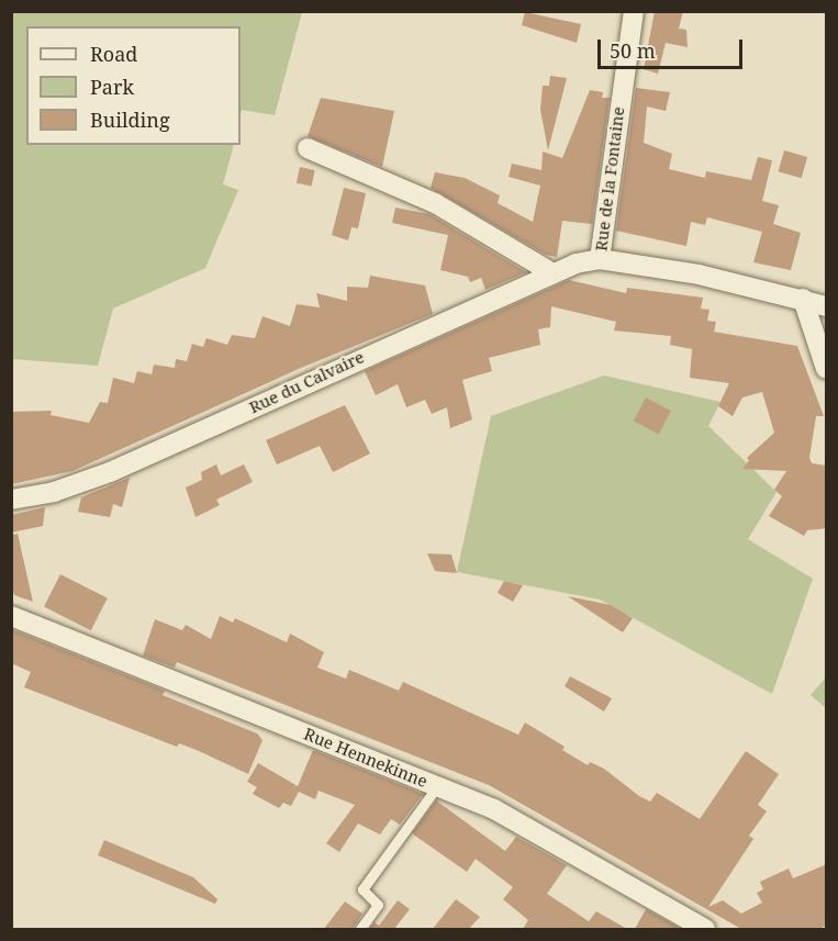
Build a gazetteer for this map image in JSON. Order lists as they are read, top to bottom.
{
  "streets": {
    "street": ["Rue de la Fontaine", "Rue du Calvaire", "Rue Hennekinne"]
  },
  "crossings": [
    ["Rue de la Fontaine", "Rue du Calvaire"]
  ],
  "legend": ["Road", "Park", "Building"],
  "scale_bar": "50 m"
}
